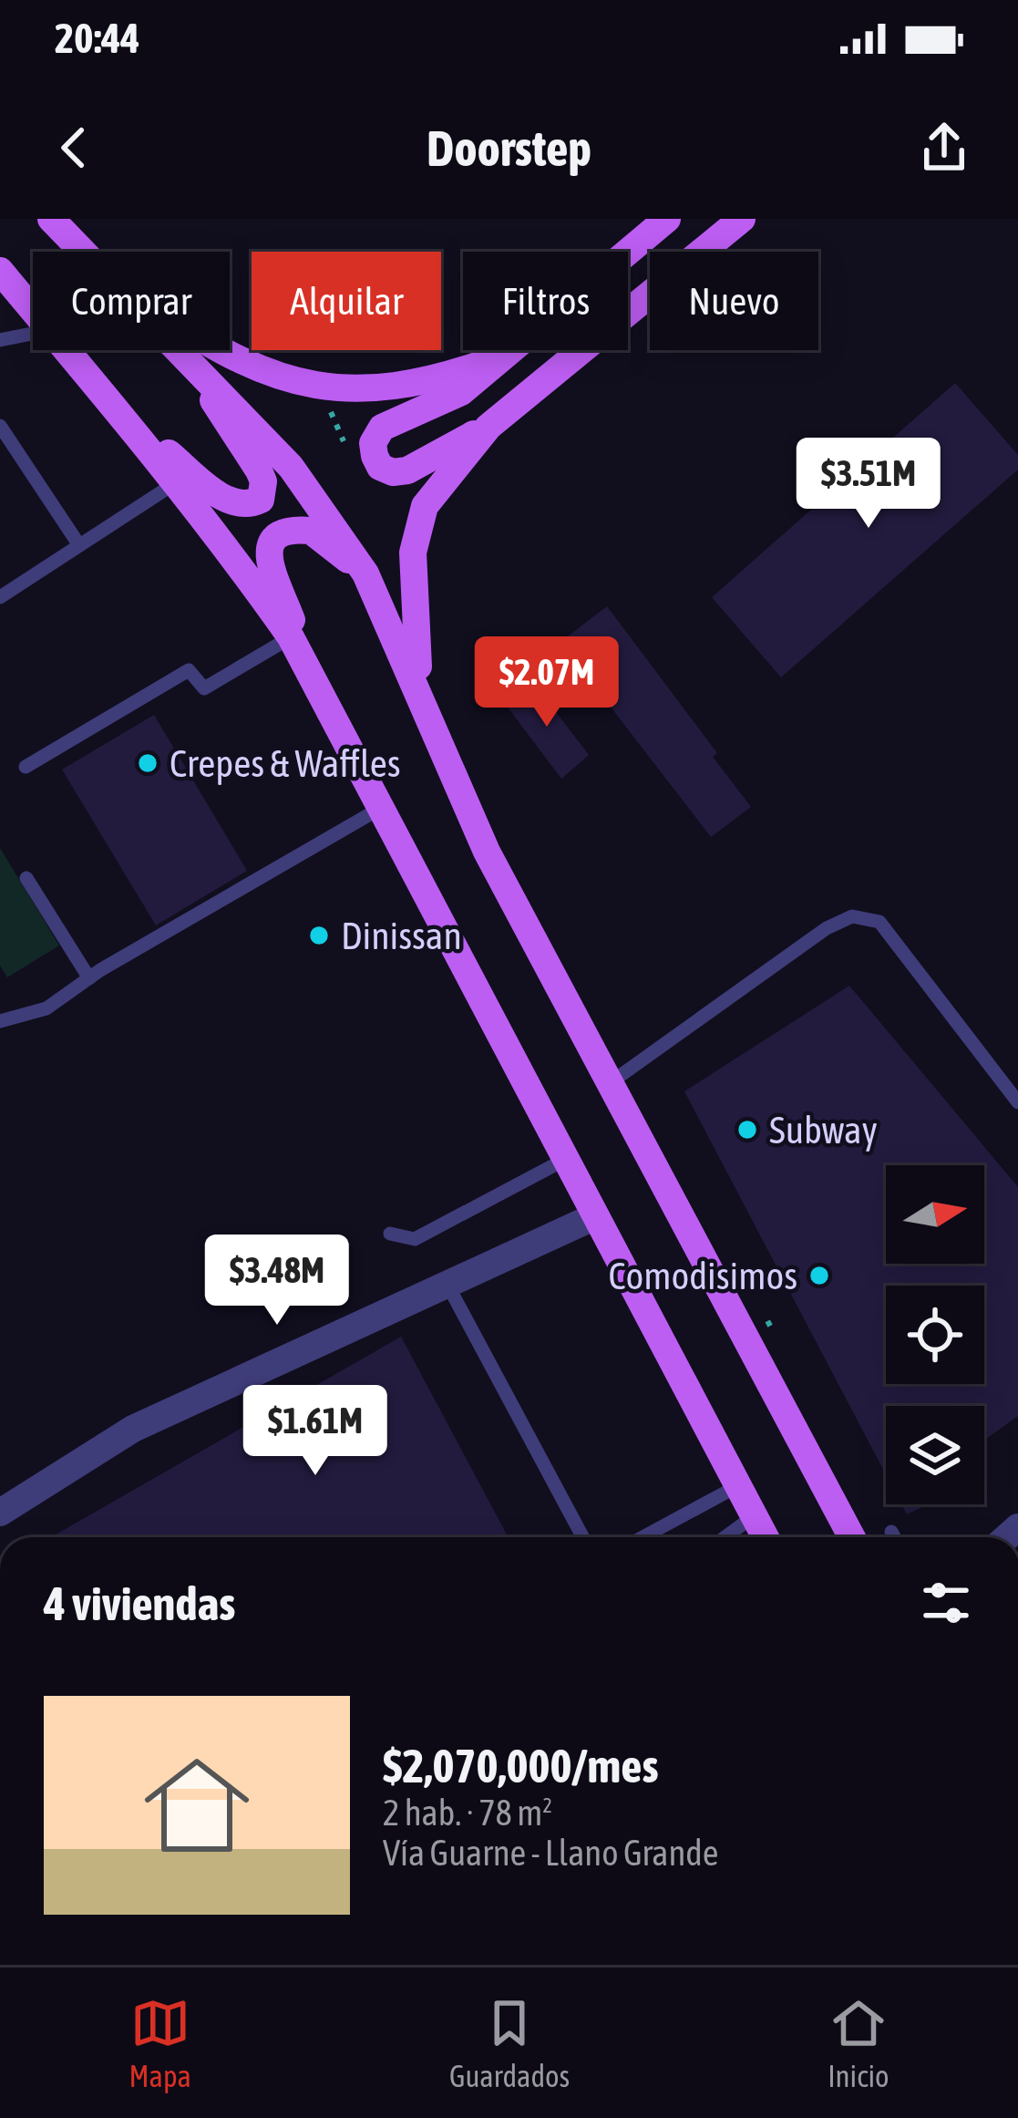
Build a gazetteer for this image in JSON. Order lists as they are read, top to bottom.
{
  "places": [
    "Crepes & Waffles",
    "Dinissan",
    "Subway",
    "Comodisimos"
  ],
  "north": "right",
  "page": {
    "status": "20:44",
    "header": "Doorstep",
    "chip": [
      "Comprar",
      "Alquilar",
      "Filtros",
      "Nuevo"
    ],
    "price": [
      "$3.51M",
      "$2.07M",
      "$3.48M",
      "$1.61M"
    ],
    "heading": "4 viviendas",
    "list": [
      {
        "name": "$2,070,000/mes",
        "note": "2 hab. · 78 m² · Vía Guarne - Llano Grande"
      }
    ],
    "tabs": ["Mapa", "Guardados", "Inicio"]
  }
}
